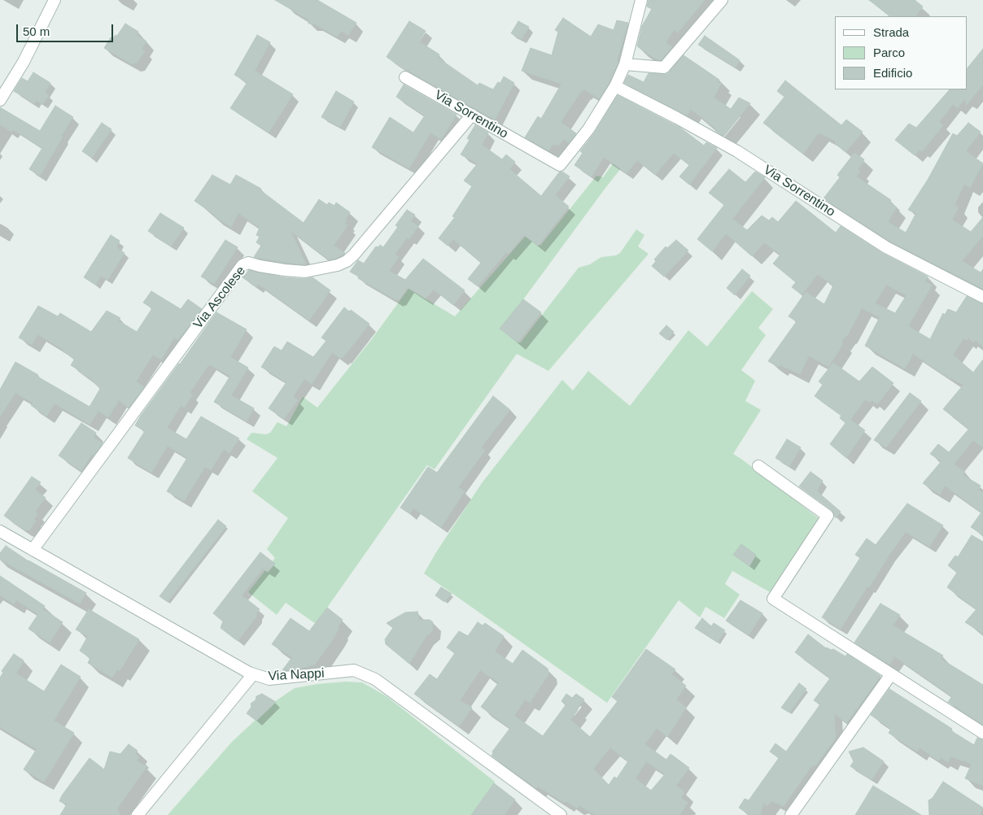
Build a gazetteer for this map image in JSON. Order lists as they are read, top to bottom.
{
  "streets": {
    "street": ["Via Sorrentino", "Via Ascolese", "Via Nappi"]
  },
  "crossings": [
    ["Via Sorrentino", "Via Ascolese"],
    ["Via Ascolese", "Via Nappi"]
  ],
  "legend": ["Strada", "Parco", "Edificio"],
  "scale_bar": "50 m"
}
